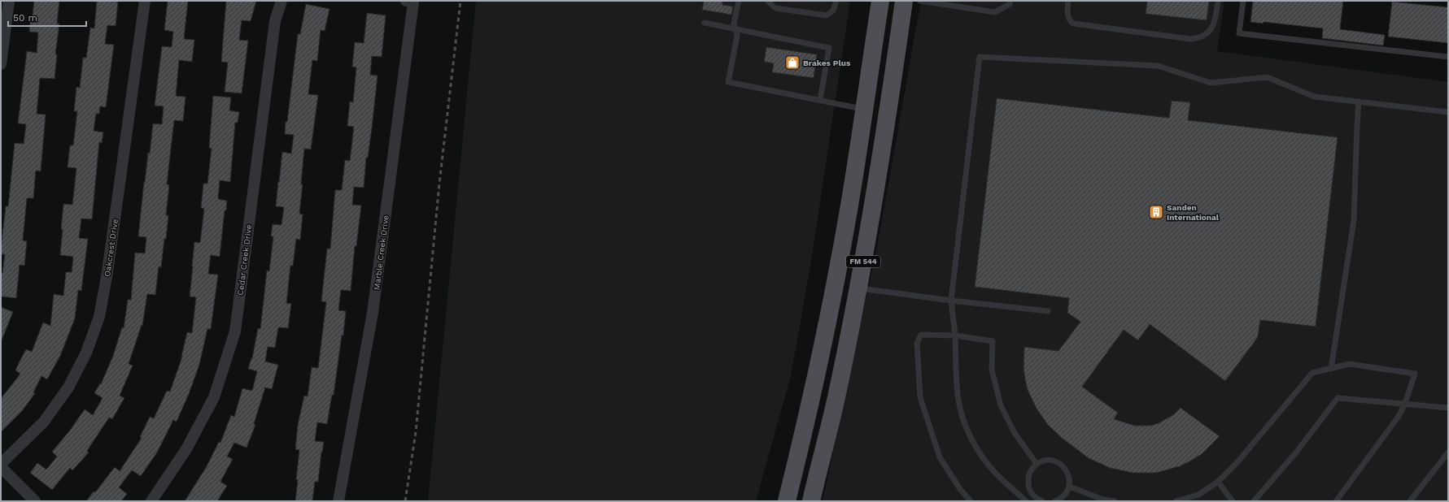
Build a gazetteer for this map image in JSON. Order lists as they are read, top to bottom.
{
  "streets": {
    "main road": ["FM 544"],
    "street": ["Oakcrest Drive", "Marble Creek Drive", "Cedar Creek Drive"]
  },
  "places": {
    "shop": ["Brakes Plus"],
    "building": ["Sanden International"]
  },
  "scale_bar": "50 m"
}
